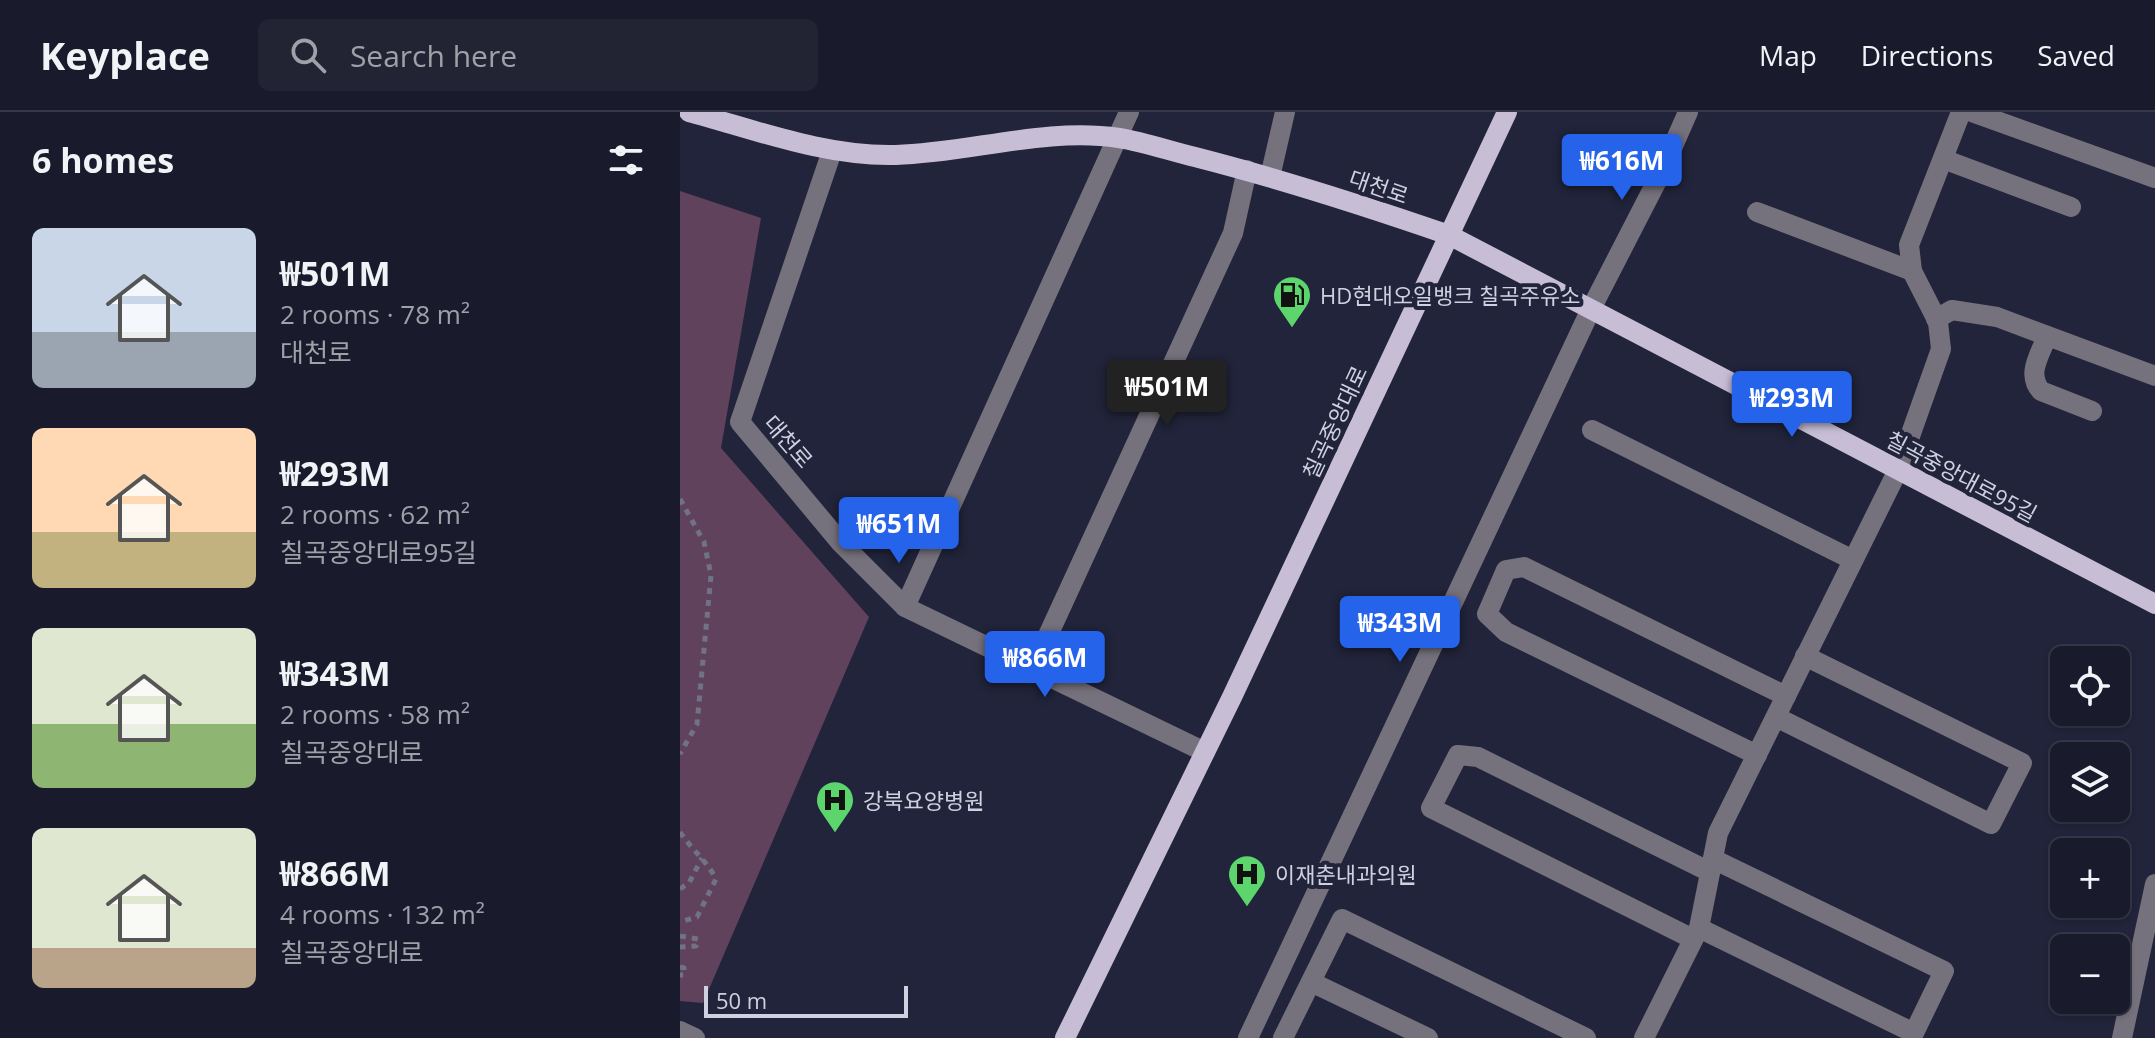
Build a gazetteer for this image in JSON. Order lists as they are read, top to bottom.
{
  "streets": {
    "main road": ["대천로", "칠곡중앙대로", "칠곡중앙대로95길"]
  },
  "crossings": [
    ["대천로", "칠곡중앙대로"],
    ["대천로", "칠곡중앙대로95길"],
    ["칠곡중앙대로", "칠곡중앙대로95길"]
  ],
  "places": {
    "fuel station": ["HD현대오일뱅크 칠곡주유소"],
    "hospital": ["강북요양병원", "이재춘내과의원"]
  },
  "scale_bar": "50 m",
  "page": {
    "header": "Keyplace",
    "search": "Search here",
    "nav": ["Map", "Directions", "Saved"],
    "heading": "6 homes",
    "price": [
      "₩616M",
      "₩501M",
      "₩293M",
      "₩651M",
      "₩343M",
      "₩866M"
    ],
    "list": [
      {
        "name": "₩501M",
        "note": "2 rooms · 78 m² · 대천로"
      },
      {
        "name": "₩293M",
        "note": "2 rooms · 62 m² · 칠곡중앙대로95길"
      },
      {
        "name": "₩343M",
        "note": "2 rooms · 58 m² · 칠곡중앙대로"
      },
      {
        "name": "₩866M",
        "note": "4 rooms · 132 m² · 칠곡중앙대로"
      }
    ],
    "map_buttons": ["+", "−"],
    "scale": "50 m"
  }
}
